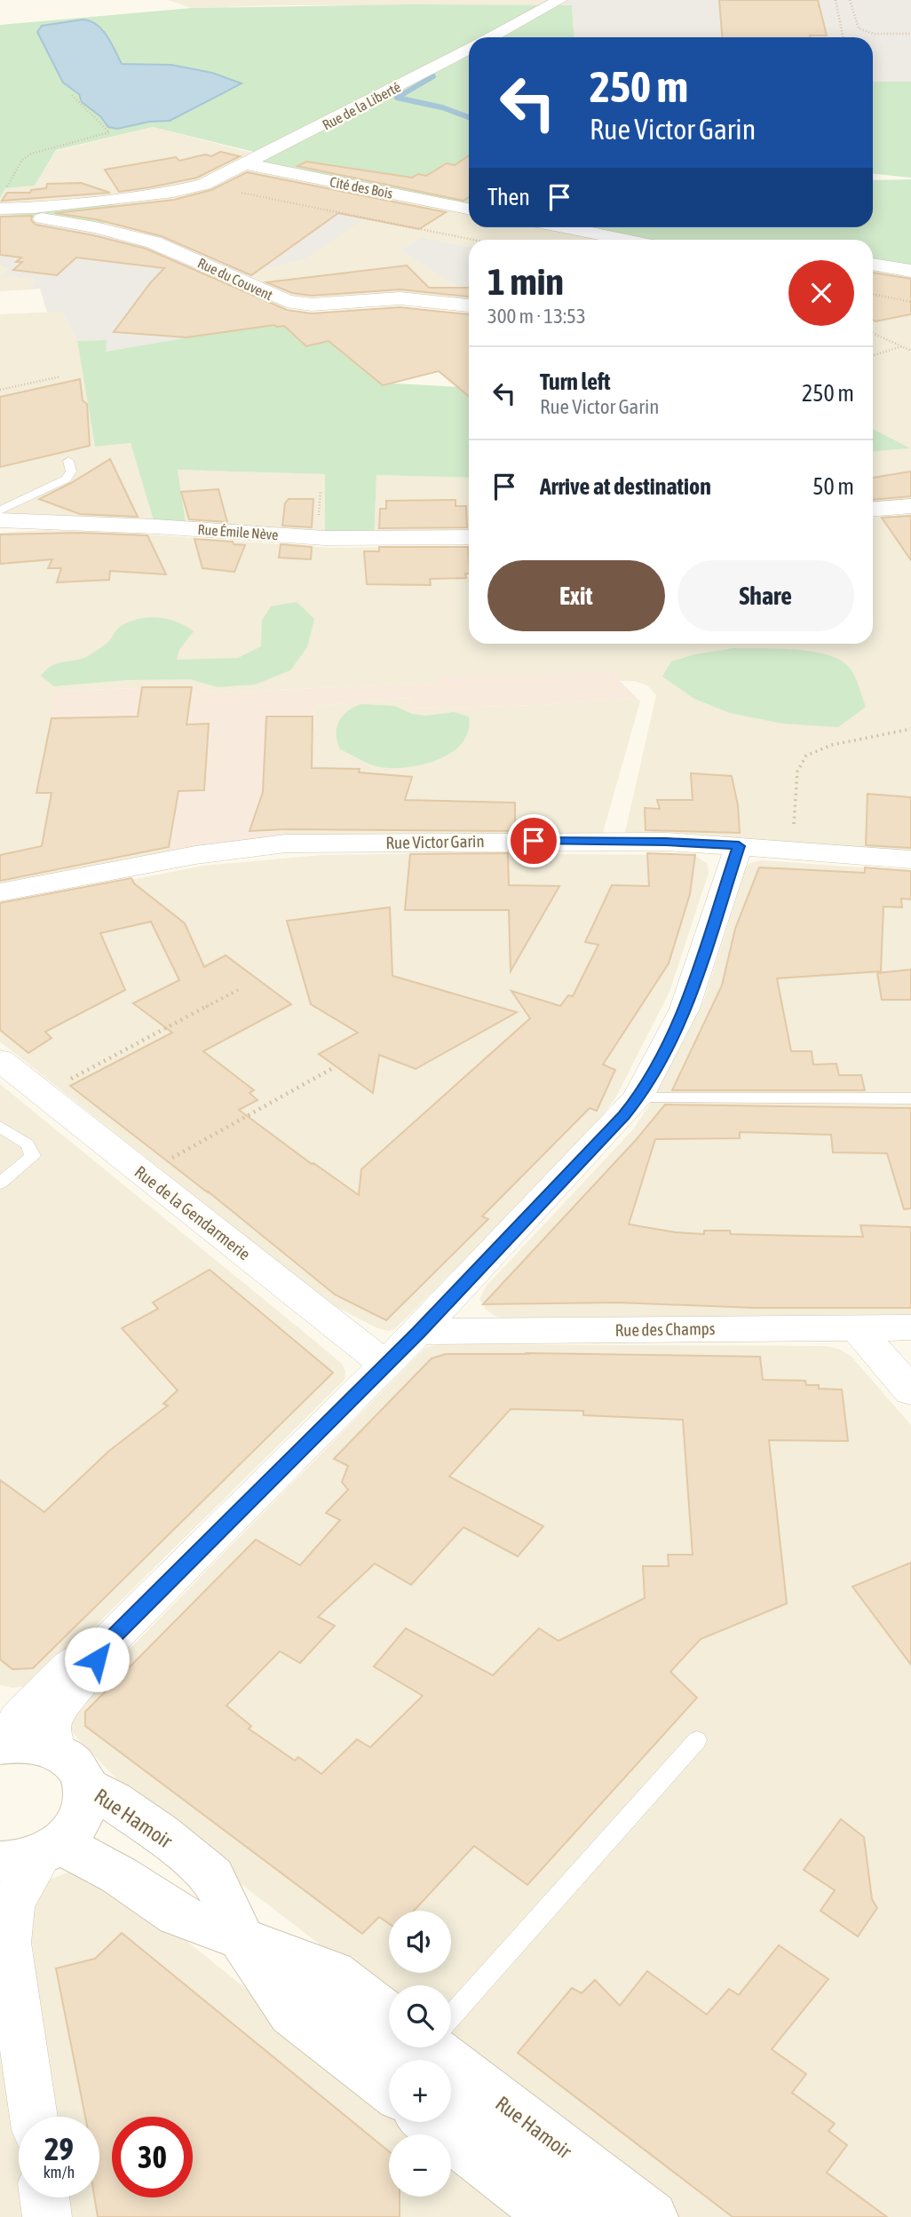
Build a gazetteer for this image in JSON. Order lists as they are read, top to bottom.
{
  "streets": {
    "main road": ["Rue Hamoir"],
    "street": [
      "Rue de la Liberté",
      "Cité des Bois",
      "Rue du Couvent",
      "Rue Émile Nève",
      "Rue Victor Garin",
      "Rue de la Gendarmerie",
      "Rue des Champs"
    ]
  },
  "crossings": [
    ["Rue de la Liberté", "Cité des Bois"],
    ["Rue de la Liberté", "Rue du Couvent"],
    ["Cité des Bois", "Rue du Couvent"]
  ],
  "page": {
    "turn": ["250 m", "Rue Victor Garin"],
    "then": "Then",
    "heading": ["1 min", "300 m · 13:53"],
    "list": [
      {
        "name": "Turn left",
        "note": "Rue Victor Garin",
        "value": "250 m"
      },
      {
        "name": "Arrive at destination",
        "value": "50 m"
      }
    ],
    "buttons": ["Exit", "Share"],
    "map_buttons": ["+", "−"],
    "speed": "29 km/h",
    "limit": "30"
  }
}
